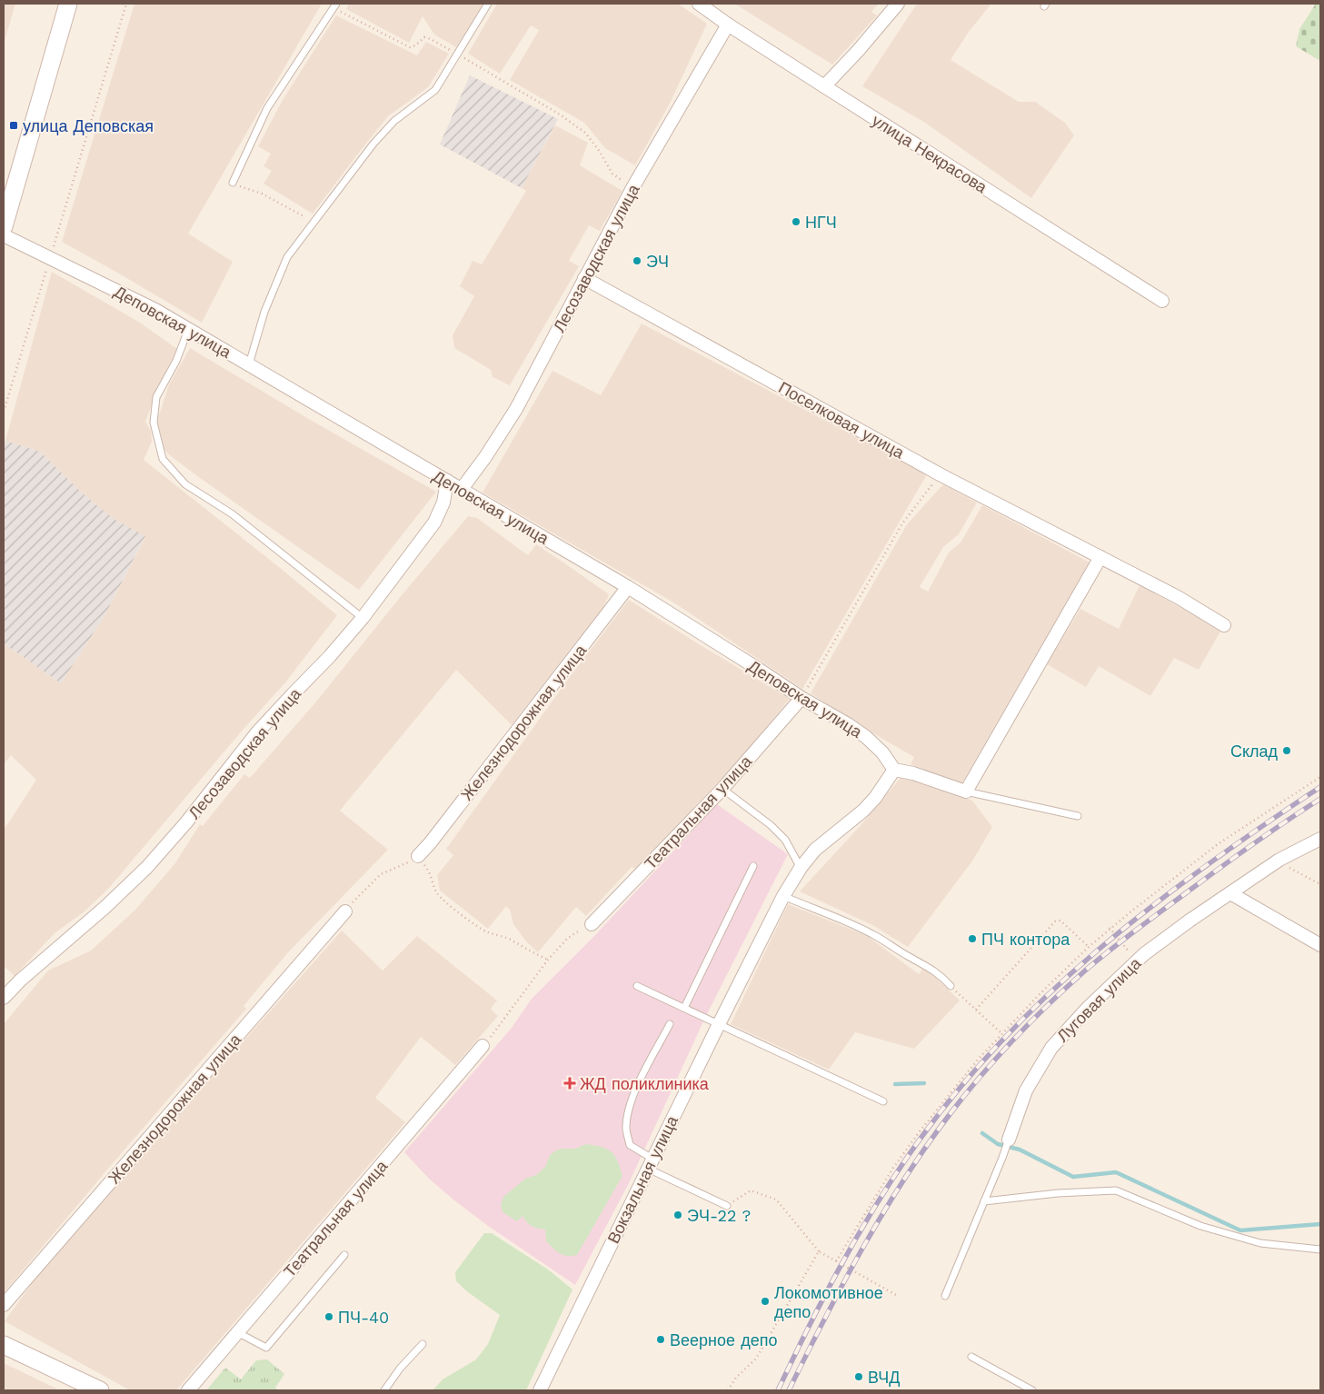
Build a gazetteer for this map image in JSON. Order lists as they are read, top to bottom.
{
  "streets": {
    "street": [
      "улица Некрасова",
      "Лесозаводская улица",
      "Деповская улица",
      "Поселковая улица",
      "Железнодорожная улица",
      "Театральная улица",
      "Луговая улица",
      "Вокзальная улица"
    ]
  },
  "crossings": [
    ["улица Некрасова", "Лесозаводская улица"],
    ["Лесозаводская улица", "Деповская улица"],
    ["Лесозаводская улица", "Поселковая улица"],
    ["Деповская улица", "Железнодорожная улица"],
    ["Деповская улица", "Театральная улица"],
    ["Деповская улица", "Вокзальная улица"]
  ],
  "places": {
    "transit": ["улица Деповская"],
    "other": [
      "НГЧ",
      "ЭЧ",
      "Склад",
      "ПЧ контора",
      "ЭЧ-22 ?",
      "Локомотивное депо",
      "ПЧ-40",
      "Веерное депо",
      "ВЧД"
    ],
    "health": ["ЖД поликлиника"]
  }
}
